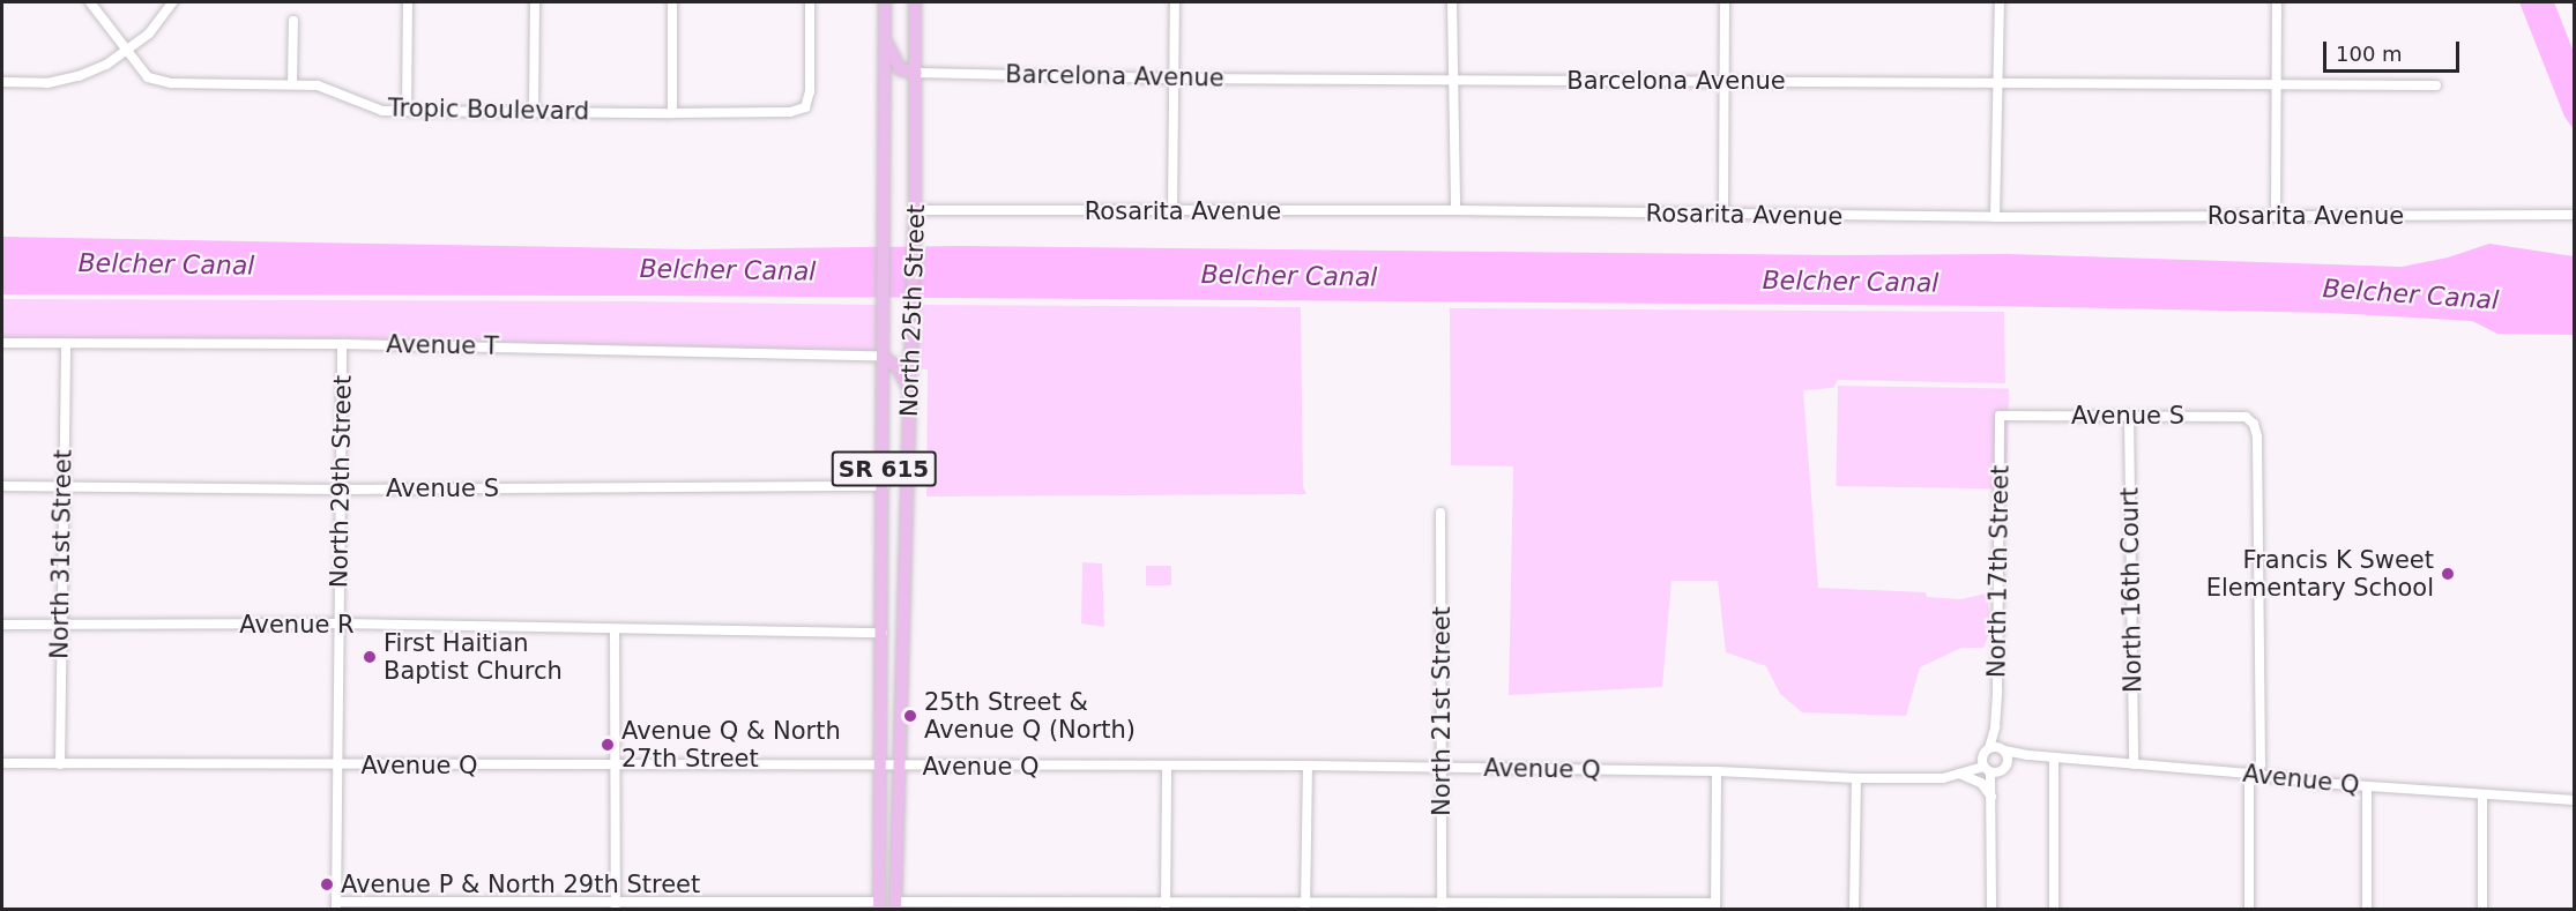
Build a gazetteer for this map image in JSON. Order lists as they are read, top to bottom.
{
  "streets": {
    "main road": ["North 25th Street", "SR 615"],
    "street": [
      "Barcelona Avenue",
      "Tropic Boulevard",
      "Rosarita Avenue",
      "Avenue T",
      "Avenue S",
      "North 29th Street",
      "North 31st Street",
      "North 17th Street",
      "North 16th Court",
      "Avenue R",
      "North 21st Street",
      "Avenue Q"
    ]
  },
  "crossings": [
    ["Barcelona Avenue", "North 25th Street"],
    ["Rosarita Avenue", "North 25th Street"],
    ["North 25th Street", "Avenue T"],
    ["North 25th Street", "Avenue S"],
    ["North 25th Street", "Avenue R"],
    ["North 25th Street", "Avenue Q"],
    ["Avenue T", "North 29th Street"],
    ["Avenue T", "North 31st Street"],
    ["Avenue S", "North 29th Street"],
    ["Avenue S", "North 31st Street"],
    ["Avenue S", "North 17th Street"],
    ["Avenue S", "North 16th Court"],
    ["Avenue S", "Avenue Q"],
    ["North 29th Street", "Avenue R"],
    ["North 29th Street", "Avenue Q"],
    ["North 31st Street", "Avenue R"],
    ["North 31st Street", "Avenue Q"],
    ["North 17th Street", "Avenue Q"],
    ["North 16th Court", "Avenue Q"],
    ["North 21st Street", "Avenue Q"]
  ],
  "water": ["Belcher Canal"],
  "places": [
    "Francis K Sweet Elementary School",
    "First Haitian Baptist Church",
    "25th Street & Avenue Q (North)",
    "Avenue Q & North 27th Street",
    "Avenue P & North 29th Street"
  ],
  "scale_bar": "100 m"
}
